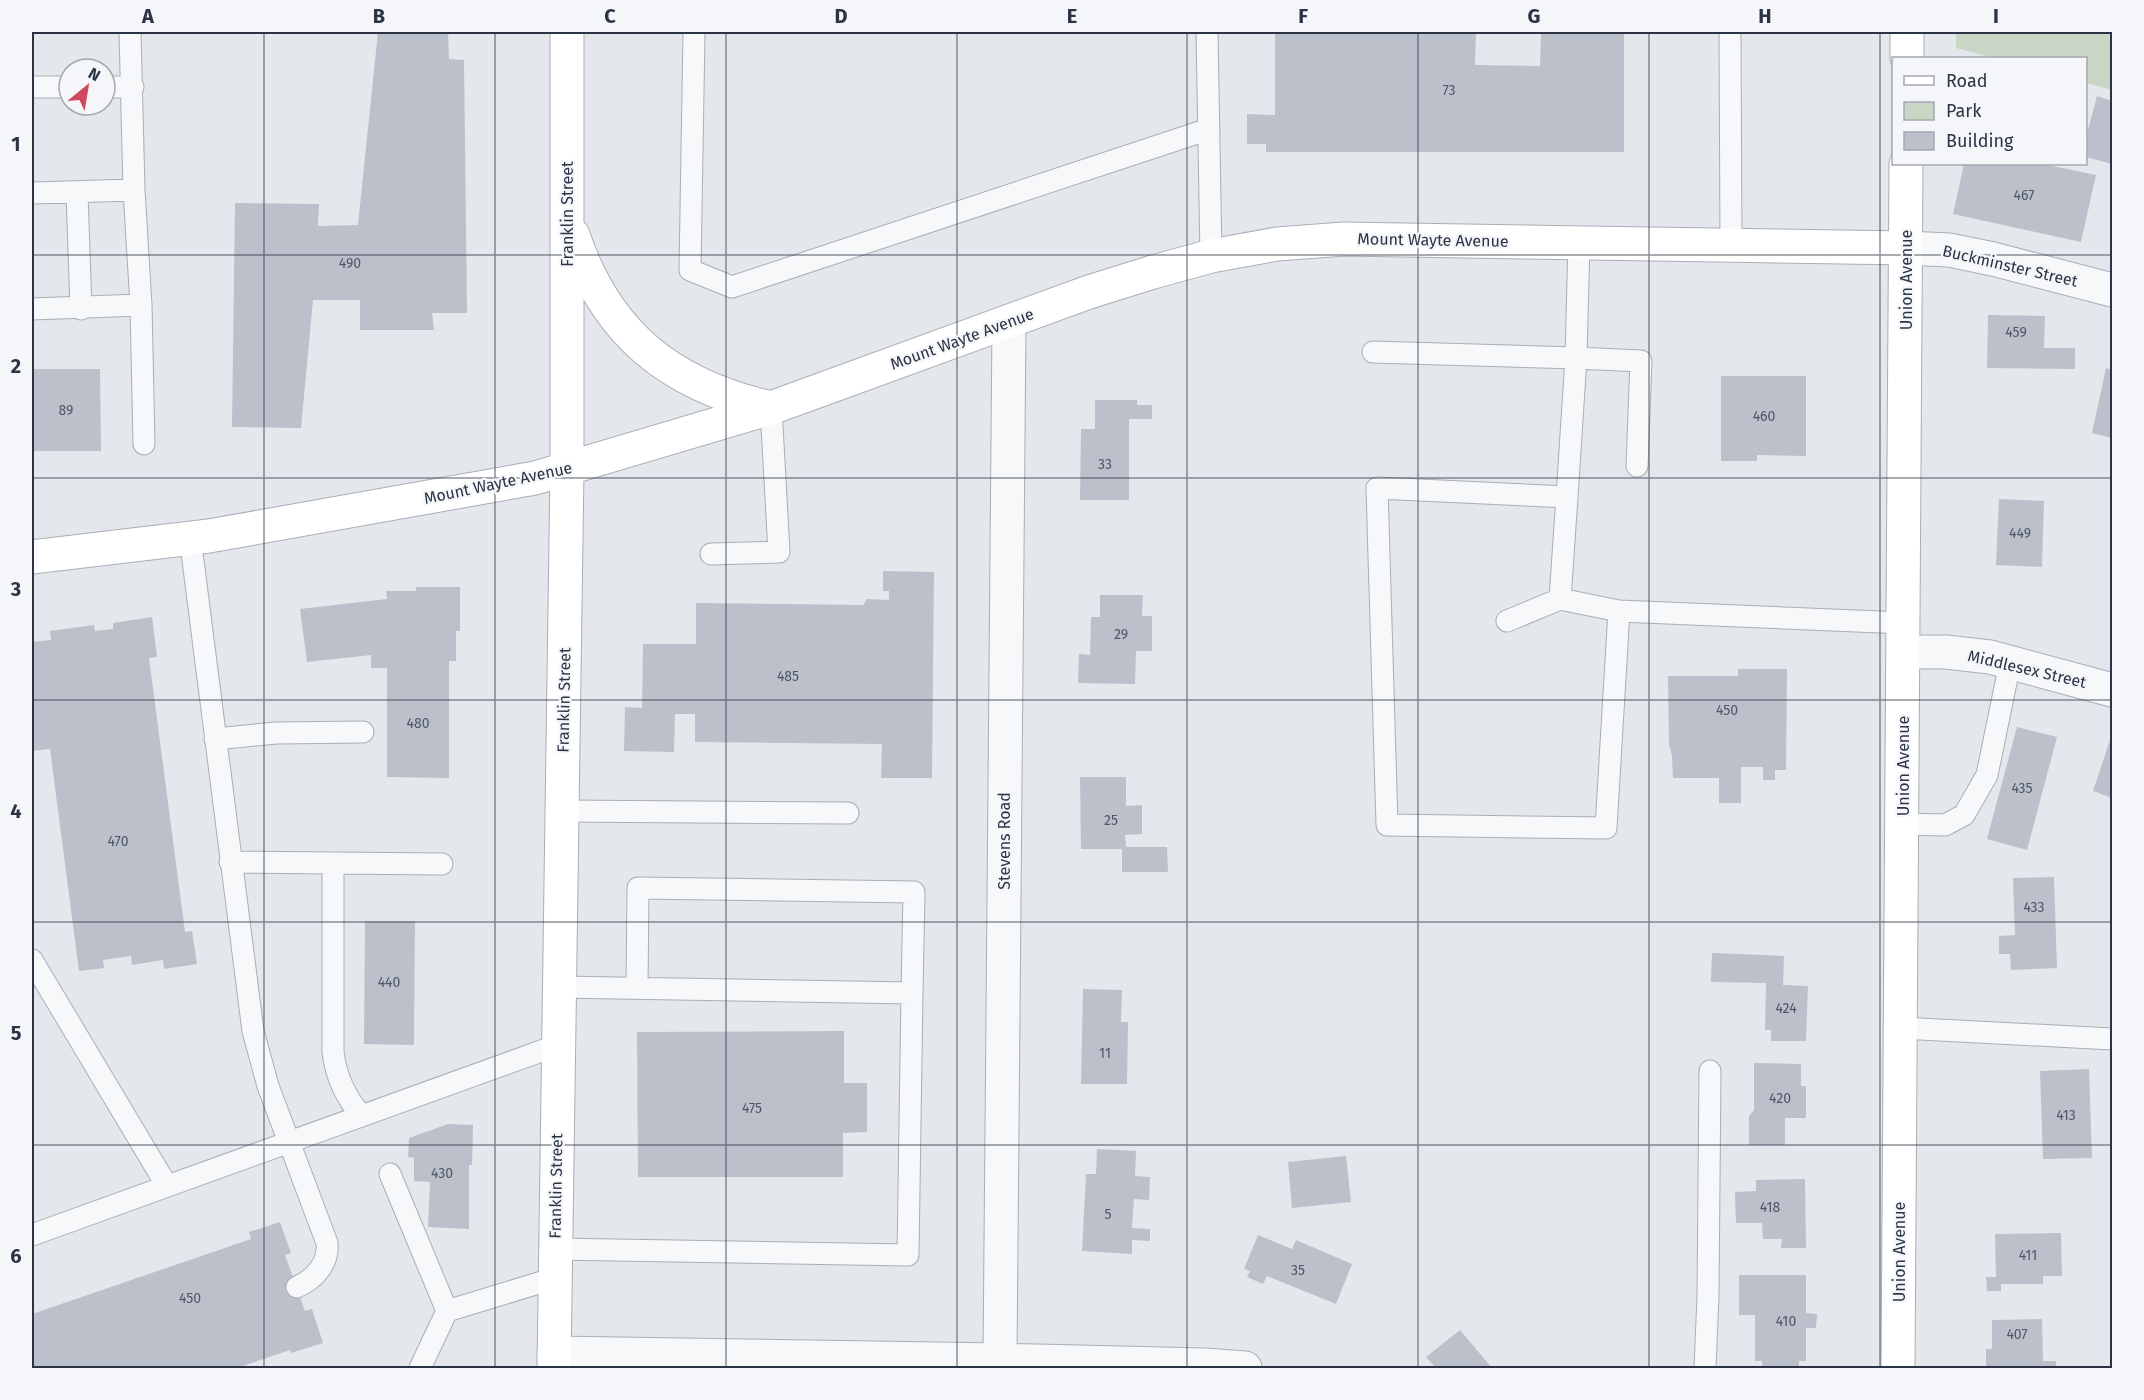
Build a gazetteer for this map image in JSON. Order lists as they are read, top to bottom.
{
  "streets": {
    "street": [
      "Franklin Street",
      "Mount Wayte Avenue",
      "Buckminster Street",
      "Union Avenue",
      "Middlesex Street",
      "Stevens Road"
    ]
  },
  "crossings": [
    ["Franklin Street", "Mount Wayte Avenue"],
    ["Mount Wayte Avenue", "Buckminster Street"],
    ["Mount Wayte Avenue", "Union Avenue"],
    ["Mount Wayte Avenue", "Stevens Road"],
    ["Buckminster Street", "Union Avenue"],
    ["Union Avenue", "Middlesex Street"]
  ],
  "house_numbers": [
    "73",
    "467",
    "490",
    "459",
    "89",
    "460",
    "33",
    "449",
    "29",
    "485",
    "450",
    "480",
    "435",
    "25",
    "470",
    "433",
    "440",
    "424",
    "11",
    "420",
    "475",
    "413",
    "430",
    "418",
    "5",
    "411",
    "35",
    "450",
    "410",
    "407"
  ],
  "legend": ["Road", "Park", "Building"],
  "north": "top right",
  "grid": {
    "columns": [
      "A",
      "B",
      "C",
      "D",
      "E",
      "F",
      "G",
      "H",
      "I"
    ],
    "rows": [
      "1",
      "2",
      "3",
      "4",
      "5",
      "6"
    ]
  }
}
